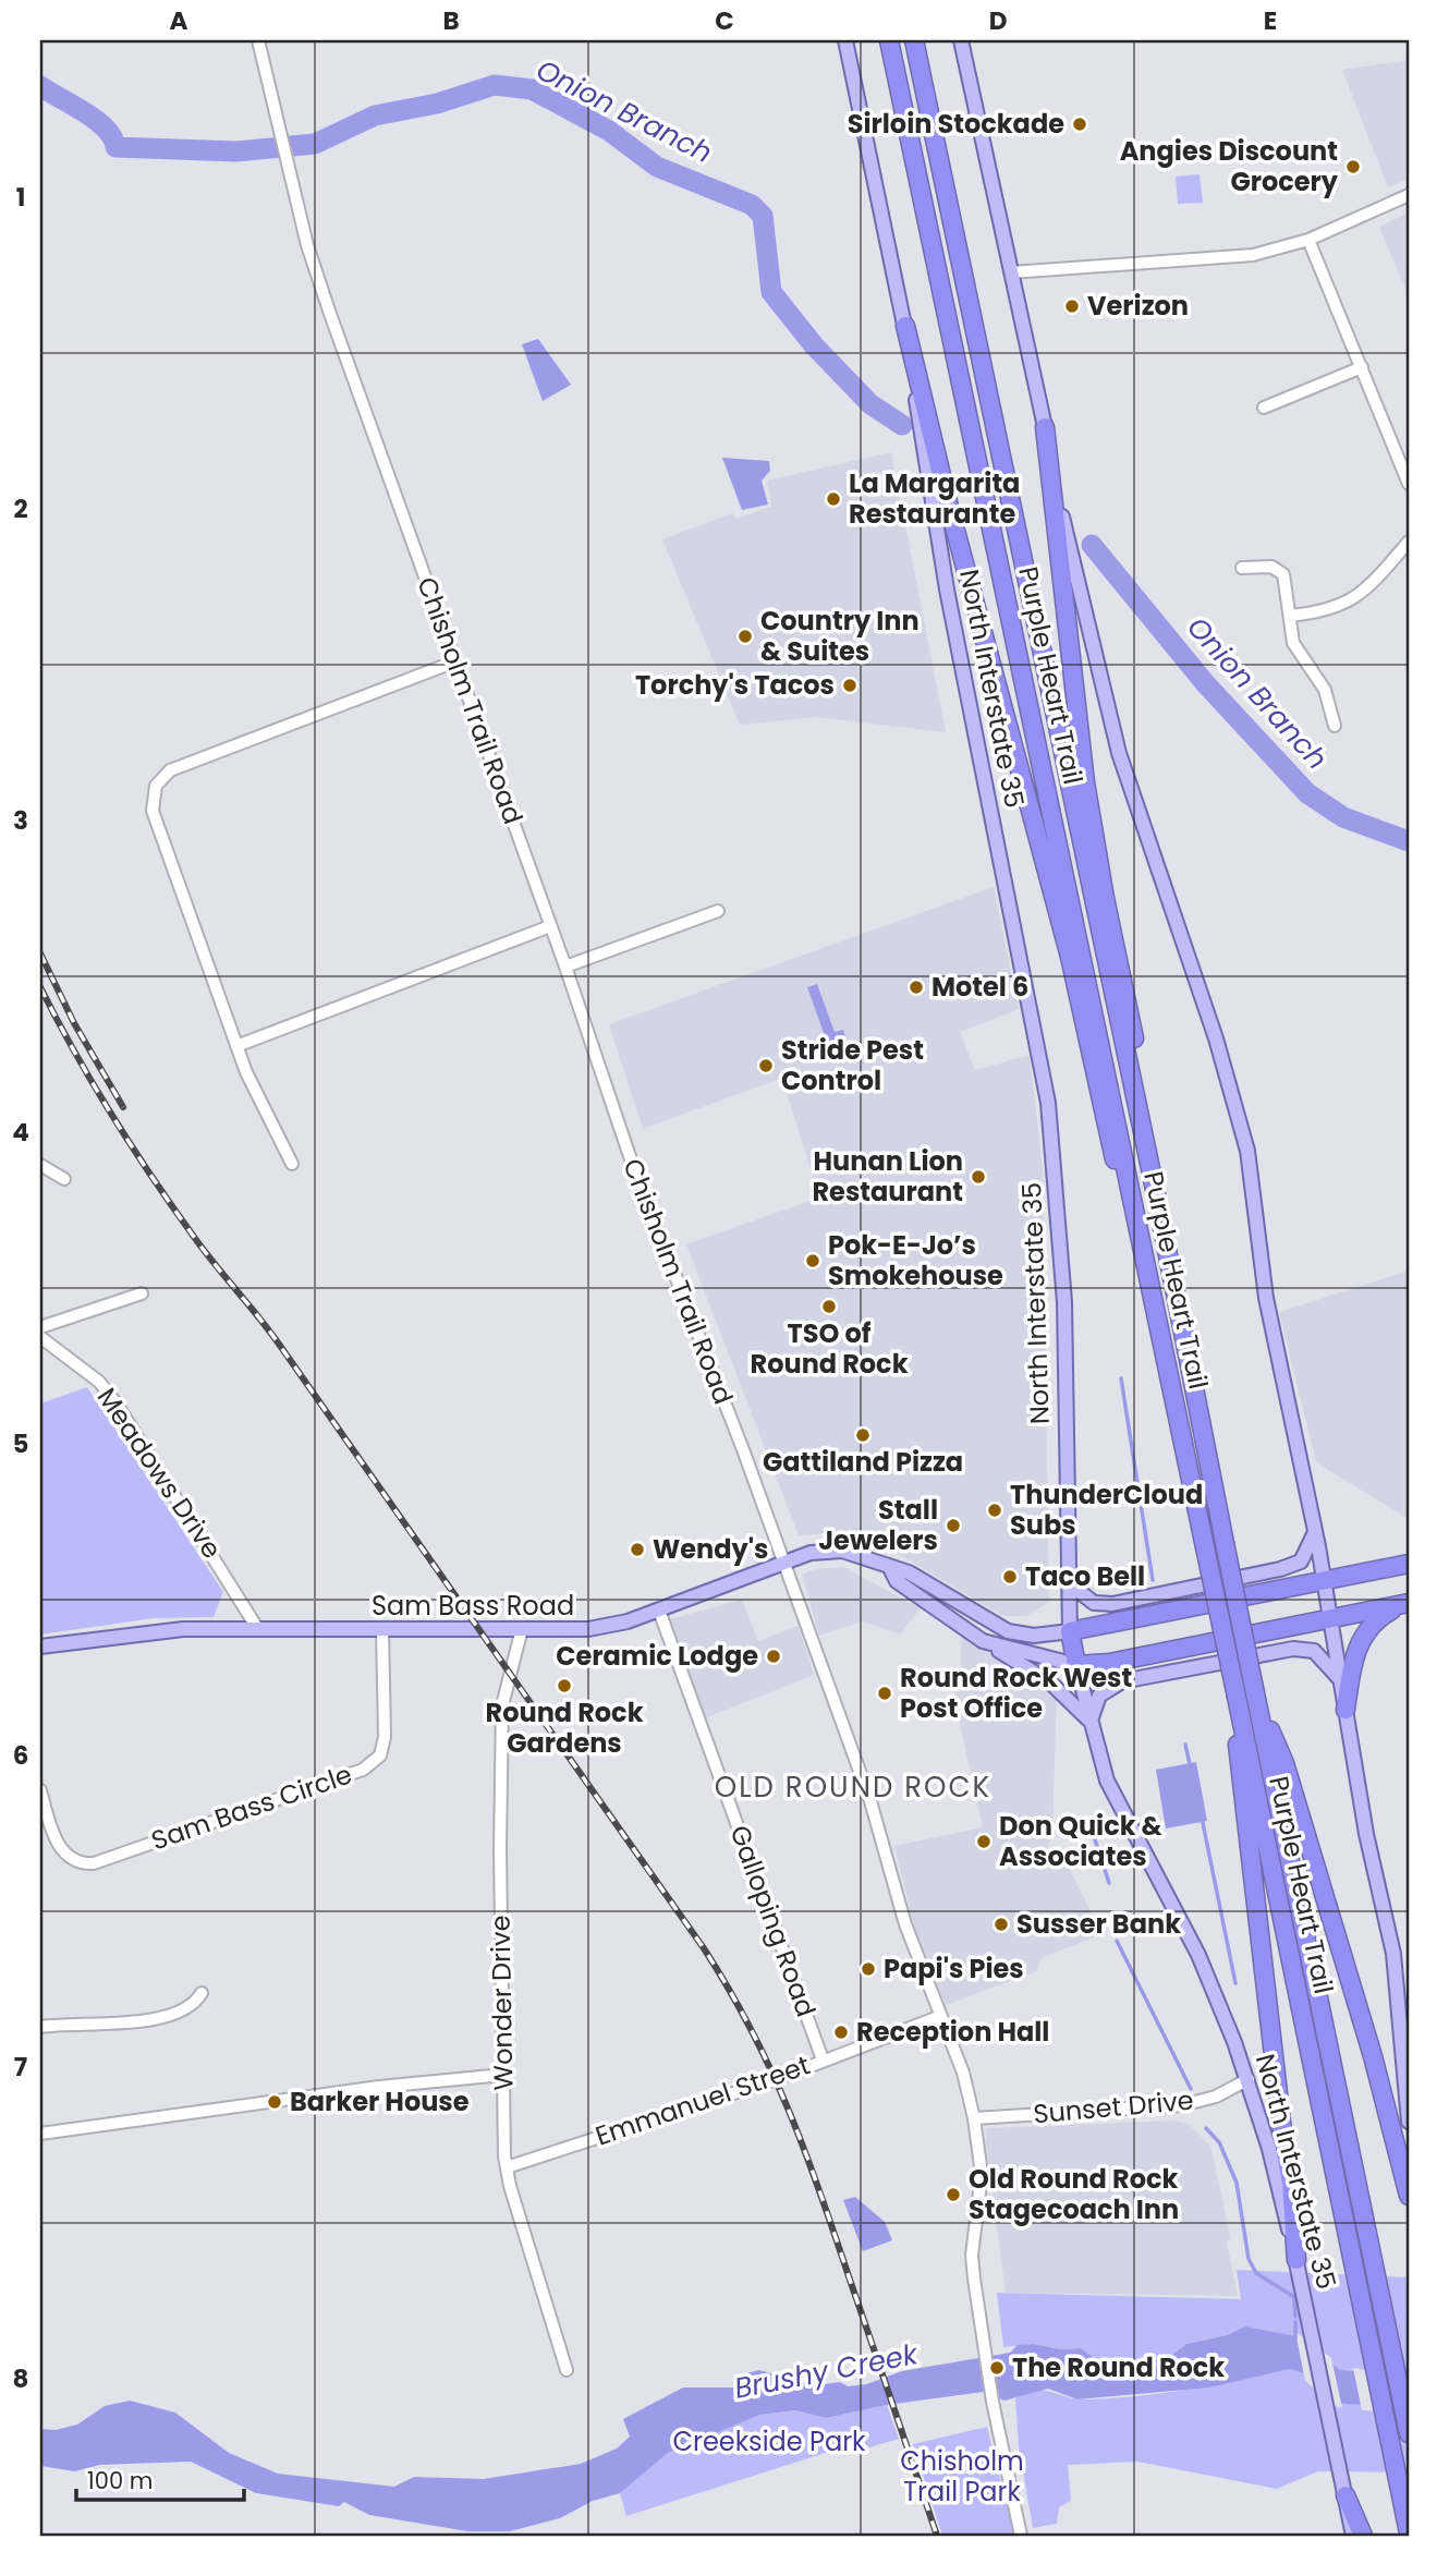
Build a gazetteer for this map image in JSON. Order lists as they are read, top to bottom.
{
  "streets": {
    "highway": ["Purple Heart Trail", "North Interstate 35"],
    "main road": ["Sam Bass Road"],
    "street": [
      "Chisholm Trail Road",
      "Meadows Drive",
      "Sam Bass Circle",
      "Galloping Road",
      "Wonder Drive",
      "Emmanuel Street",
      "Sunset Drive"
    ]
  },
  "crossings": [
    ["North Interstate 35", "Sam Bass Road"],
    ["North Interstate 35", "Sunset Drive"],
    ["Chisholm Trail Road", "Sam Bass Road"],
    ["Chisholm Trail Road", "Emmanuel Street"],
    ["Chisholm Trail Road", "Sunset Drive"],
    ["Meadows Drive", "Sam Bass Road"],
    ["Sam Bass Road", "Sam Bass Circle"],
    ["Sam Bass Road", "Galloping Road"],
    ["Sam Bass Road", "Wonder Drive"],
    ["Galloping Road", "Emmanuel Street"],
    ["Wonder Drive", "Emmanuel Street"]
  ],
  "districts": ["OLD ROUND ROCK"],
  "water": ["Onion Branch", "Brushy Creek"],
  "parks": ["Creekside Park", "Chisholm Trail Park"],
  "places": [
    "Sirloin Stockade",
    "Angies Discount Grocery",
    "Verizon",
    "La Margarita Restaurante",
    "Country Inn & Suites",
    "Torchy's Tacos",
    "Motel 6",
    "Stride Pest Control",
    "Hunan Lion Restaurant",
    "Pok-E-Jo’s Smokehouse",
    "TSO of Round Rock",
    "Gattiland Pizza",
    "ThunderCloud Subs",
    "Stall Jewelers",
    "Wendy's",
    "Taco Bell",
    "Ceramic Lodge",
    "Round Rock Gardens",
    "Round Rock West Post Office",
    "Don Quick & Associates",
    "Susser Bank",
    "Papi's Pies",
    "Reception Hall",
    "Barker House",
    "Old Round Rock Stagecoach Inn",
    "The Round Rock"
  ],
  "scale_bar": "100 m",
  "grid": {
    "columns": [
      "A",
      "B",
      "C",
      "D",
      "E"
    ],
    "rows": [
      "1",
      "2",
      "3",
      "4",
      "5",
      "6",
      "7",
      "8"
    ]
  }
}
